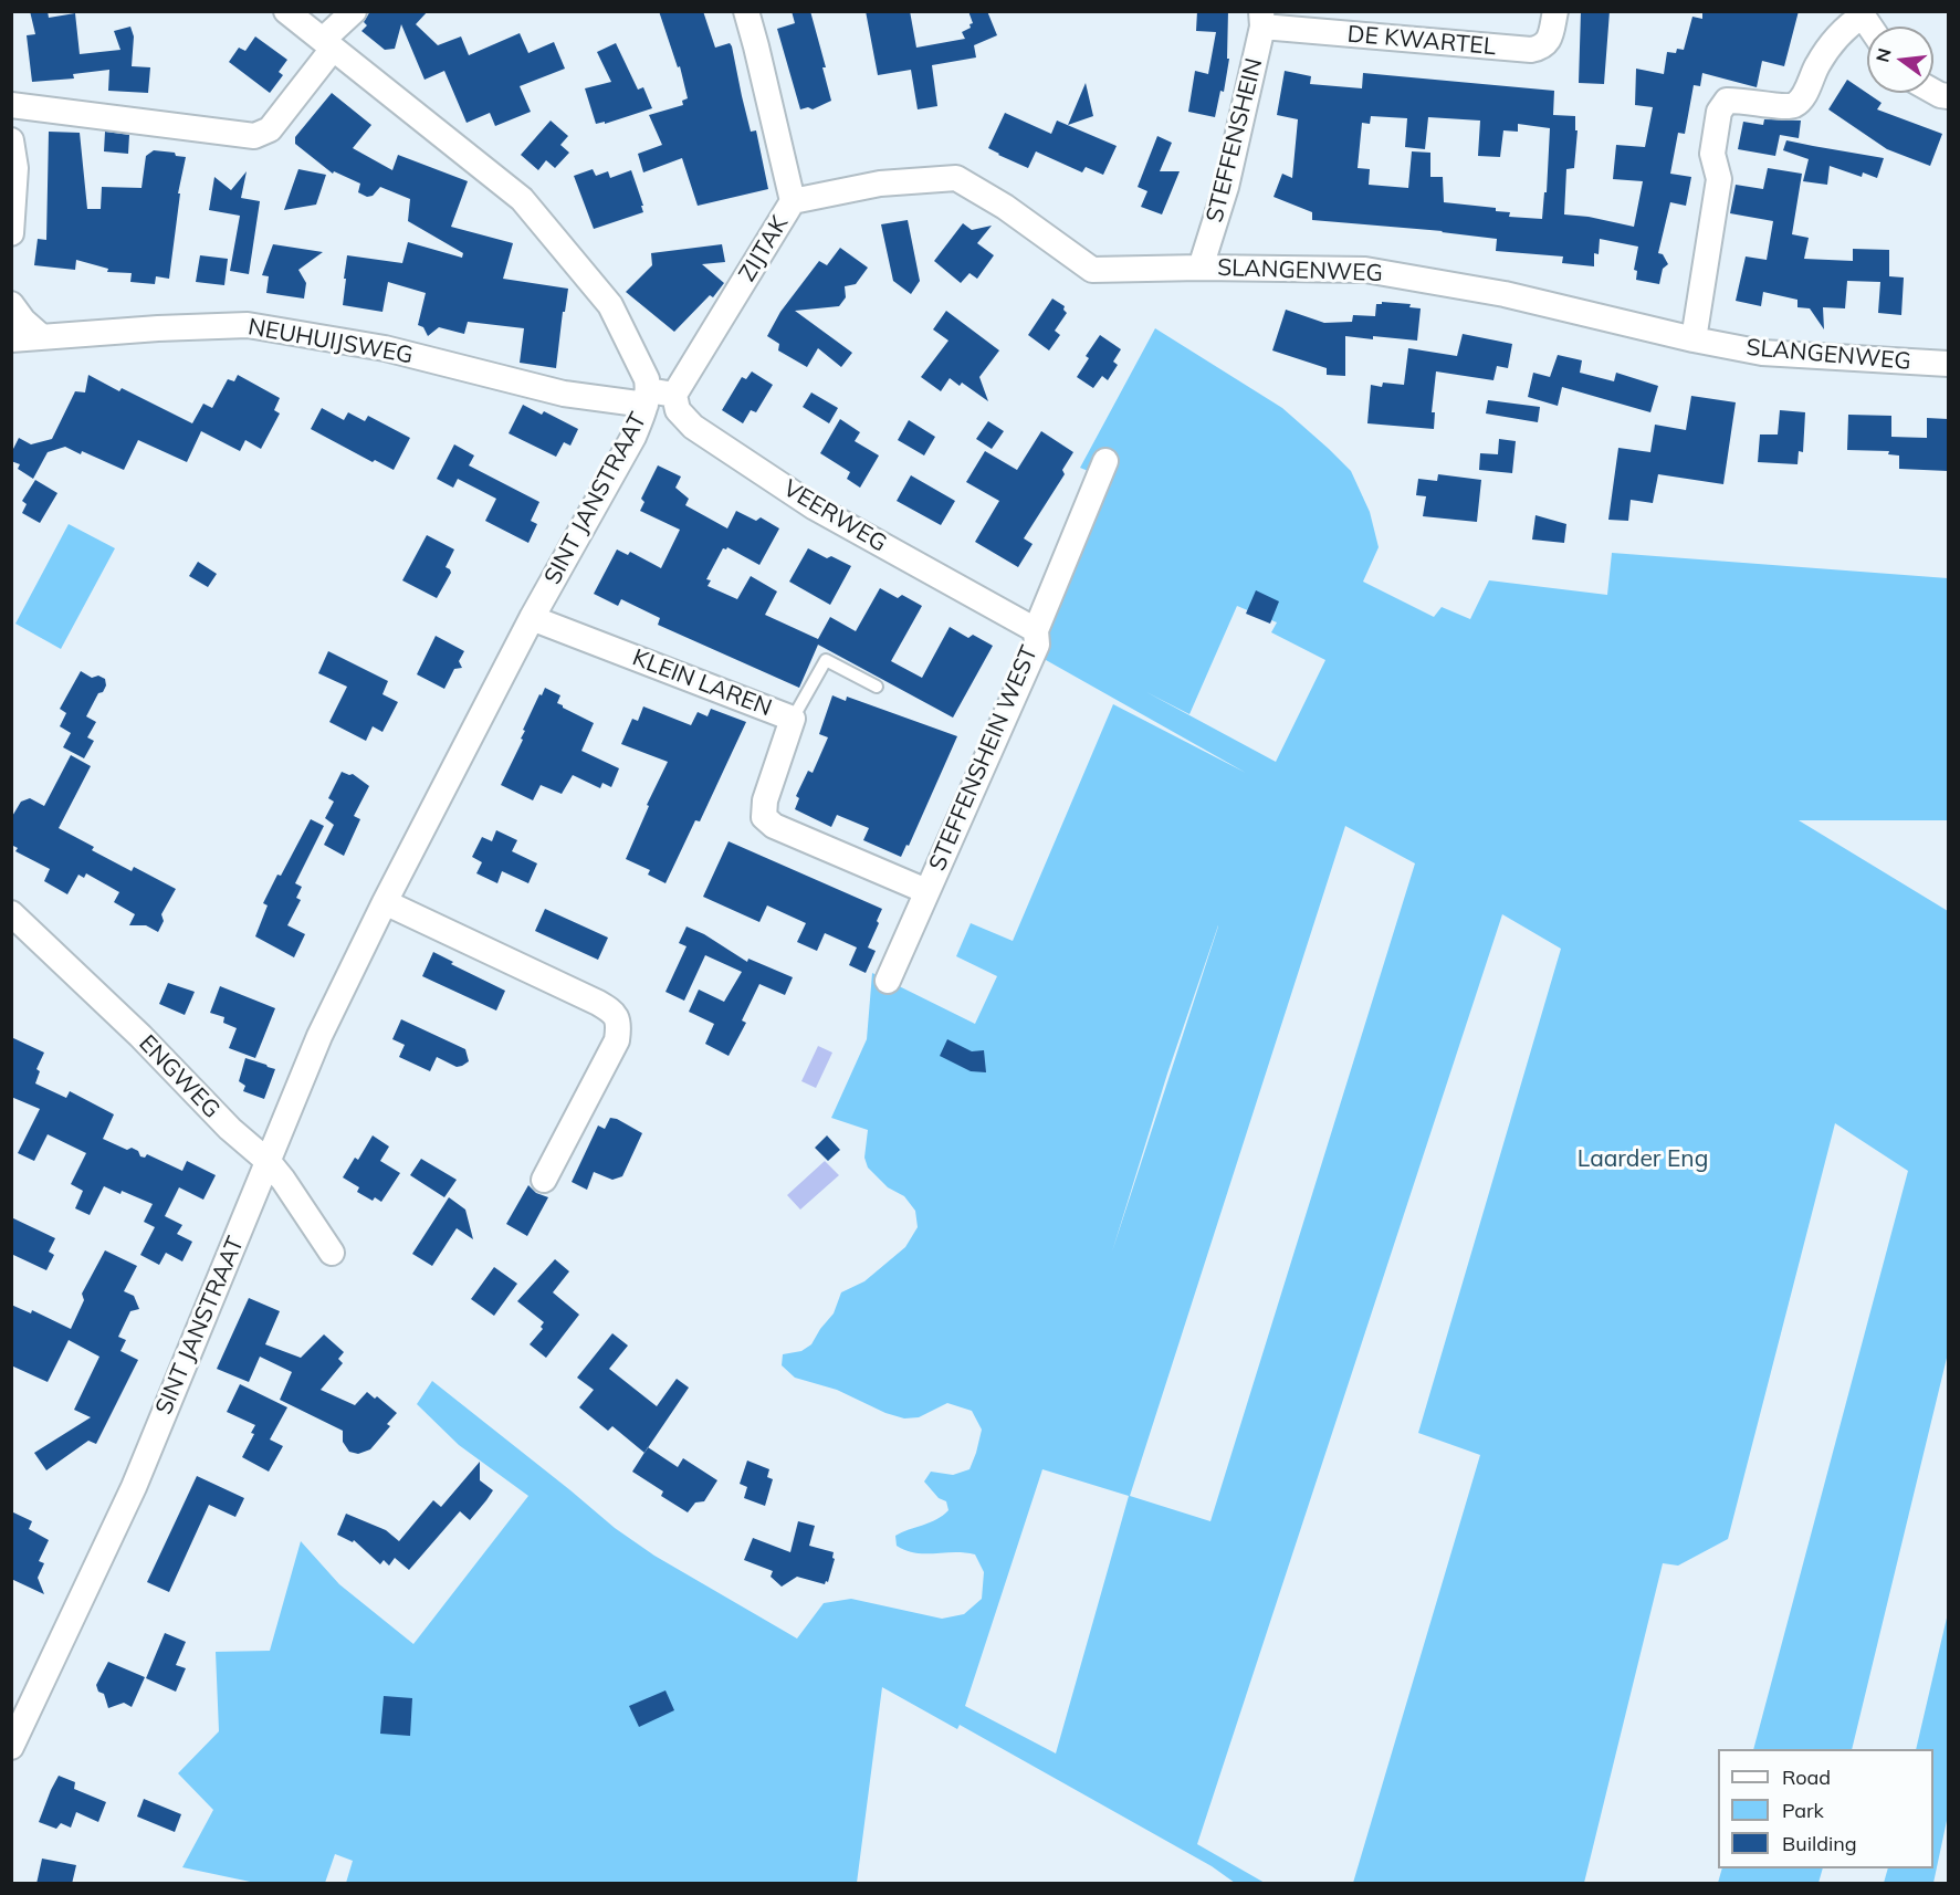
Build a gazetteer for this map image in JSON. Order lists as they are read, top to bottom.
{
  "streets": {
    "street": [
      "DE KWARTEL",
      "STEFFENSHEIN",
      "ZIJTAK",
      "SLANGENWEG",
      "NEUHUIJSWEG",
      "SINT JANSTRAAT",
      "VEERWEG",
      "KLEIN LAREN",
      "STEFFENSHEIN WEST",
      "ENGWEG"
    ]
  },
  "crossings": [
    ["DE KWARTEL", "STEFFENSHEIN"],
    ["STEFFENSHEIN", "SLANGENWEG"],
    ["ZIJTAK", "SLANGENWEG"],
    ["ZIJTAK", "VEERWEG"],
    ["NEUHUIJSWEG", "SINT JANSTRAAT"],
    ["SINT JANSTRAAT", "KLEIN LAREN"],
    ["SINT JANSTRAAT", "ENGWEG"],
    ["VEERWEG", "STEFFENSHEIN WEST"],
    ["KLEIN LAREN", "STEFFENSHEIN WEST"]
  ],
  "parks": ["Laarder Eng"],
  "legend": ["Road", "Park", "Building"],
  "north": "left"
}
